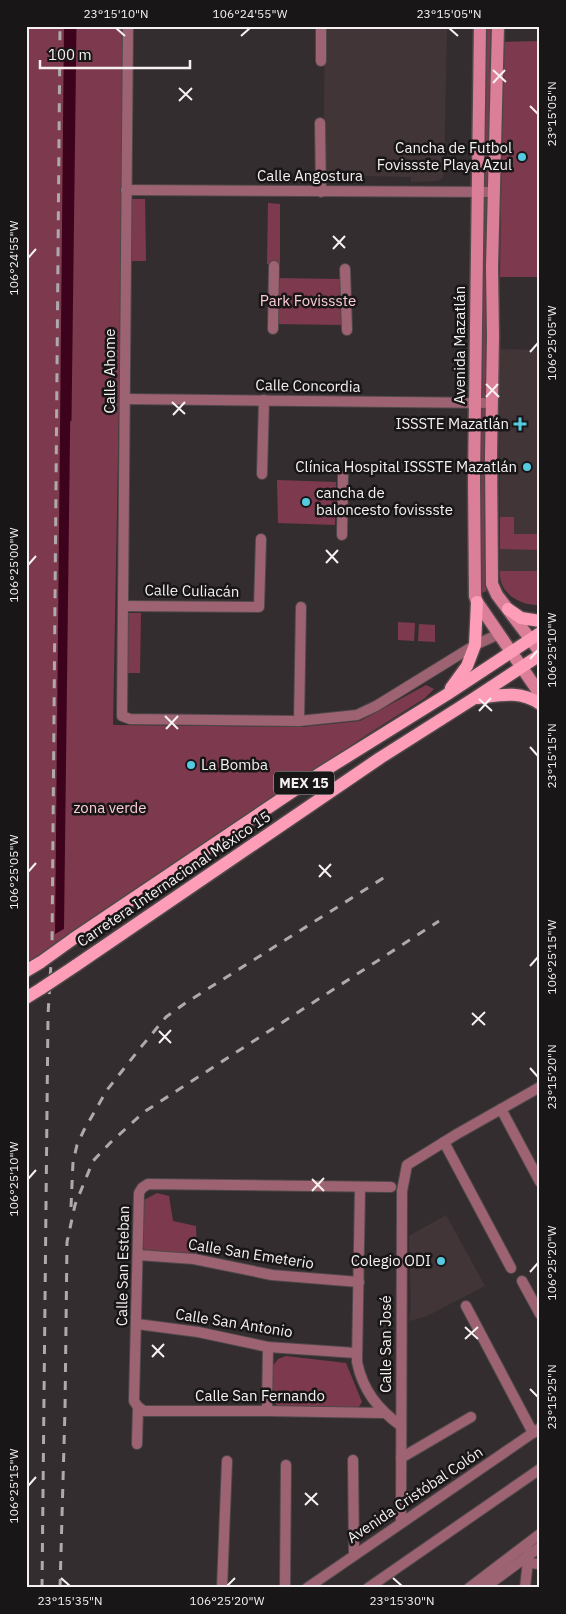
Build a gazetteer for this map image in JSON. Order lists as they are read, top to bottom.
{
  "streets": {
    "main road": ["MEX 15", "Carretera Internacional México 15"],
    "street": [
      "Calle Angostura",
      "Avenida Mazatlán",
      "Calle Ahome",
      "Calle Concordia",
      "Calle Culiacán",
      "Calle San Emeterio",
      "Calle San Esteban",
      "Calle San Antonio",
      "Calle San José",
      "Calle San Fernando",
      "Avenida Cristóbal Colón"
    ]
  },
  "crossings": [
    ["Calle Angostura", "Avenida Mazatlán"],
    ["Calle Angostura", "Calle Ahome"],
    ["Avenida Mazatlán", "Calle Concordia"],
    ["Avenida Mazatlán", "Carretera Internacional México 15"],
    ["Calle Ahome", "Calle Concordia"],
    ["Calle Ahome", "Calle Culiacán"],
    ["Calle San Emeterio", "Calle San Esteban"],
    ["Calle San Esteban", "Calle San Antonio"],
    ["Calle San Esteban", "Calle San Fernando"],
    ["Calle San José", "Avenida Cristóbal Colón"]
  ],
  "parks": ["Park Fovissste", "zona verde"],
  "places": {
    "other": [
      "Cancha de Futbol Fovissste Playa Azul",
      "Clínica Hospital ISSSTE Mazatlán",
      "cancha de baloncesto fovissste",
      "La Bomba",
      "Colegio ODI"
    ],
    "health": ["ISSSTE Mazatlán"]
  },
  "scale_bar": "100 m",
  "coordinates": [
    "23°15'10\"N",
    "106°24'55\"W",
    "23°15'05\"N",
    "106°25'05\"W",
    "106°25'00\"W",
    "106°25'10\"W",
    "23°15'15\"N",
    "106°25'15\"W",
    "23°15'20\"N",
    "106°25'20\"W",
    "23°15'25\"N",
    "23°15'35\"N",
    "23°15'30\"N"
  ]
}
